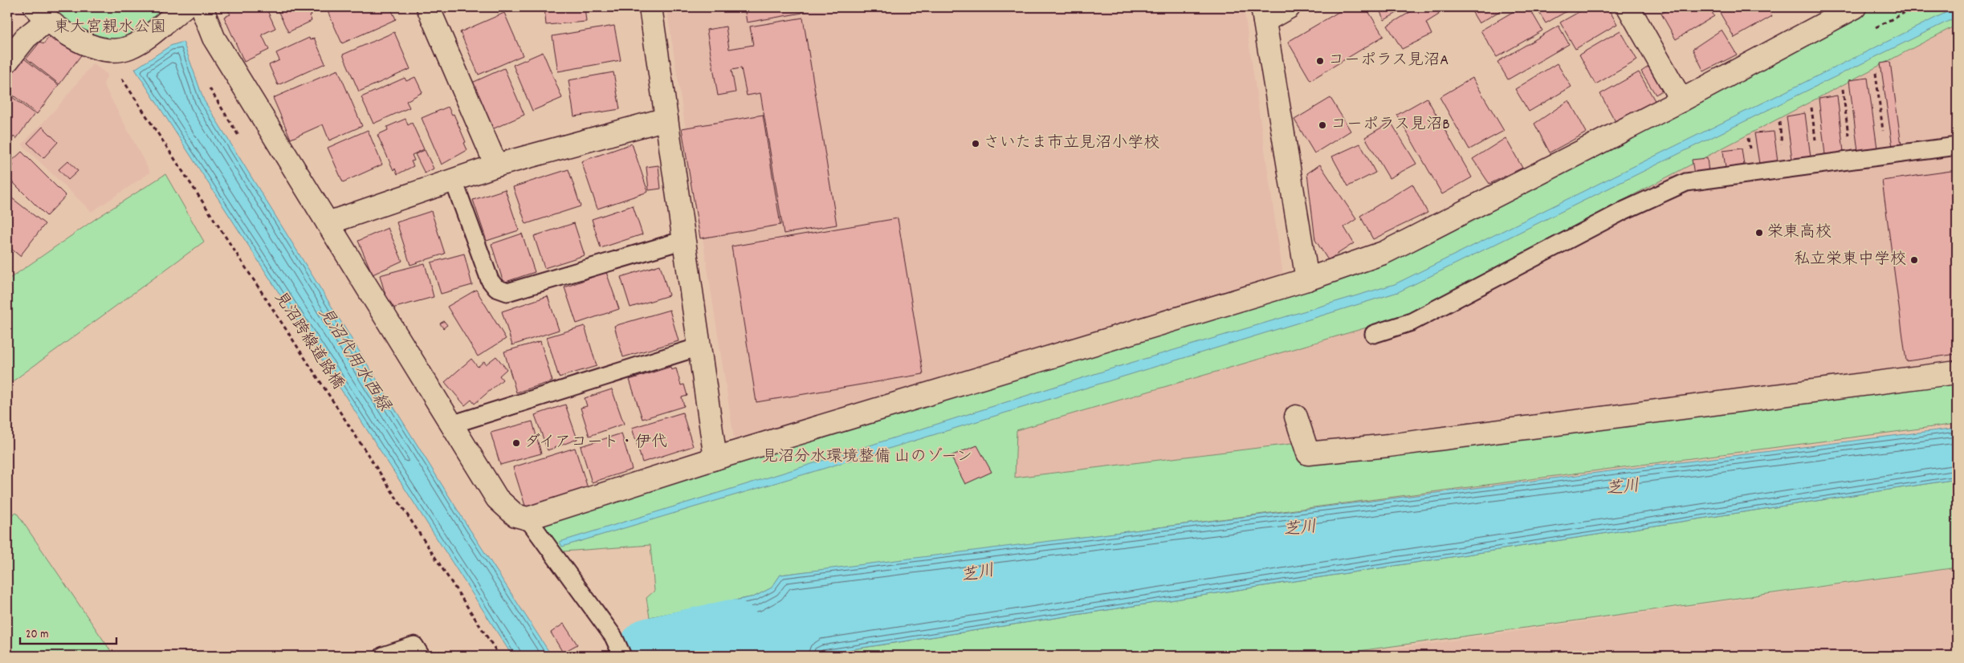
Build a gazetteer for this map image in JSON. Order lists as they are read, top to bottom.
{
  "streets": {
    "path": ["見沼跨線道路橋"]
  },
  "water": ["見沼代用水西緑", "芝川"],
  "parks": ["東大宮親水公園", "見沼分水環境整備 山のゾーン"],
  "places": [
    "コーポラス見沼A",
    "コーポラス見沼B",
    "さいたま市立見沼小学校",
    "栄東高校",
    "私立栄東中学校",
    "ダイアコート・伊代"
  ],
  "scale_bar": "20 m"
}
